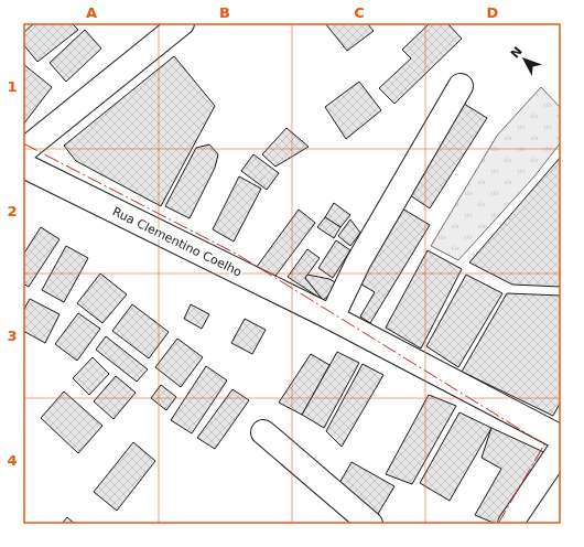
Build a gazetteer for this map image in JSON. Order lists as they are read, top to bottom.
{
  "streets": {
    "street": ["Rua Clementino Coelho"]
  },
  "north": "top left",
  "grid": {
    "columns": [
      "A",
      "B",
      "C",
      "D"
    ],
    "rows": [
      "1",
      "2",
      "3",
      "4"
    ]
  }
}
